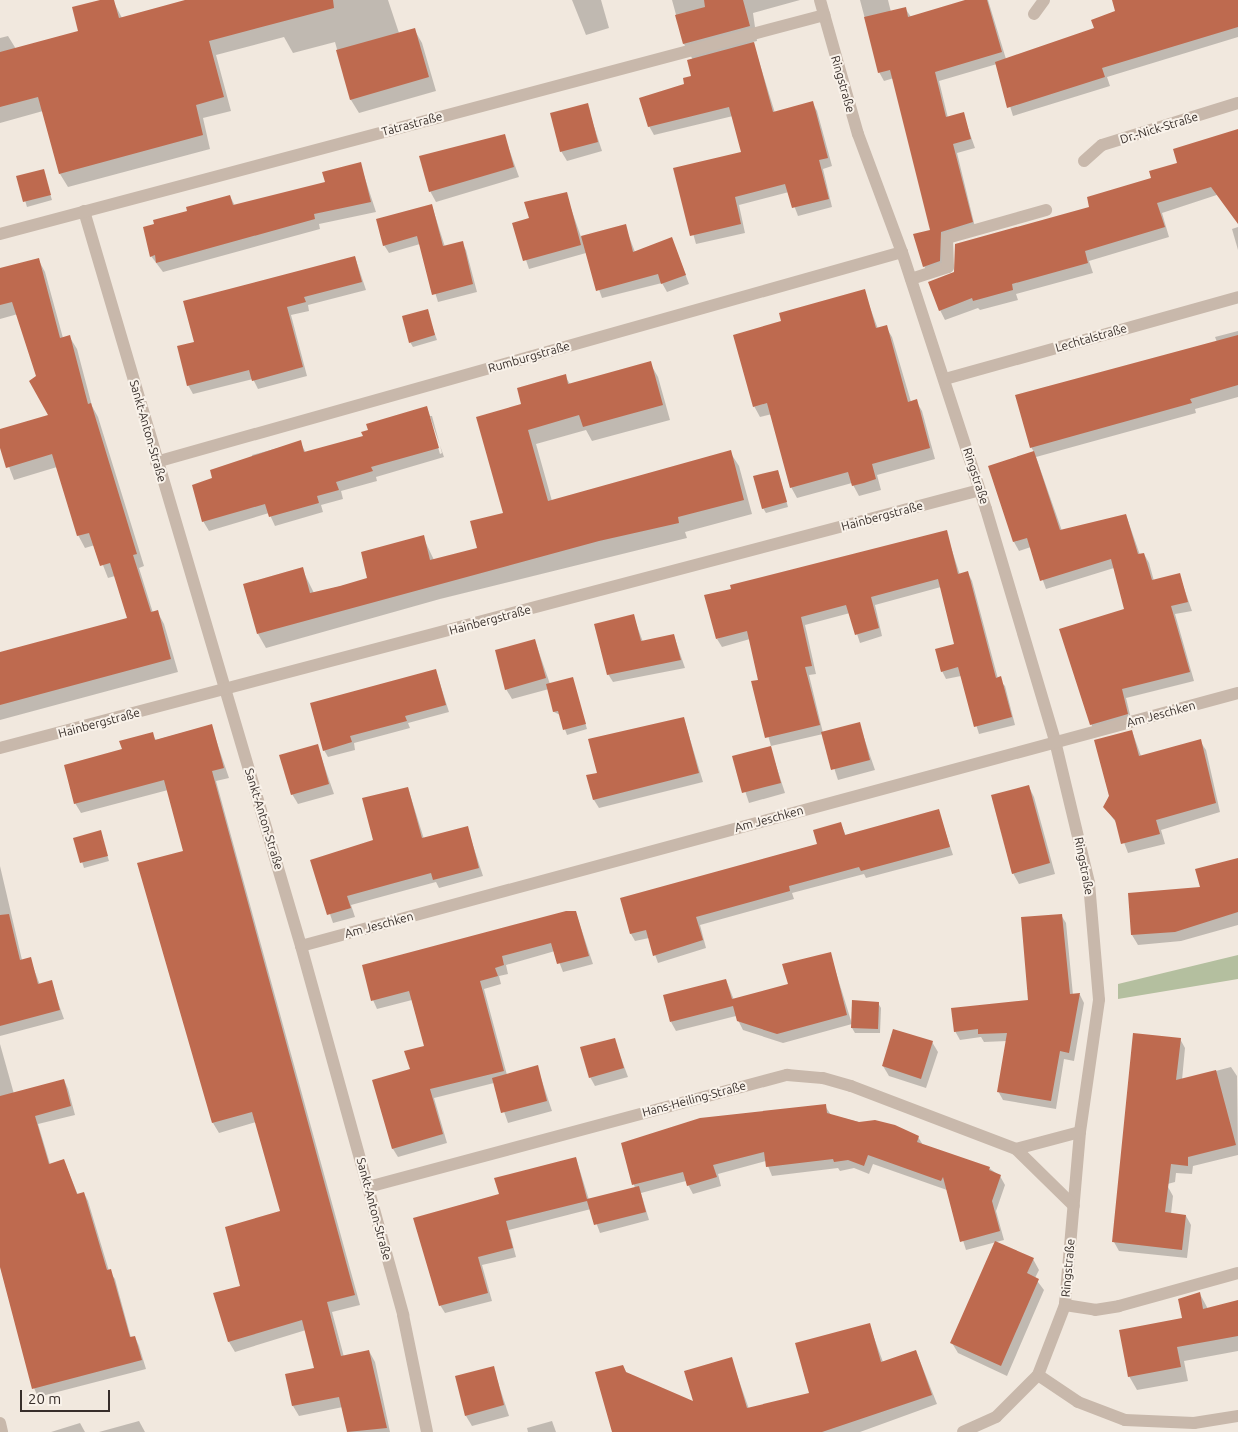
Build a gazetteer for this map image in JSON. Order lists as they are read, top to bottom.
{
  "streets": {
    "street": [
      "Ringstraße",
      "Tatrastraße",
      "Dr.-Nick-Straße",
      "Lechtalstraße",
      "Rumburgstraße",
      "Sankt-Anton-Straße",
      "Hainbergstraße",
      "Am Jeschken",
      "Hans-Heiling-Straße"
    ]
  },
  "crossings": [
    ["Ringstraße", "Tatrastraße"],
    ["Ringstraße", "Lechtalstraße"],
    ["Ringstraße", "Rumburgstraße"],
    ["Ringstraße", "Hainbergstraße"],
    ["Ringstraße", "Am Jeschken"],
    ["Ringstraße", "Hans-Heiling-Straße"],
    ["Tatrastraße", "Sankt-Anton-Straße"],
    ["Rumburgstraße", "Sankt-Anton-Straße"],
    ["Sankt-Anton-Straße", "Hainbergstraße"],
    ["Sankt-Anton-Straße", "Am Jeschken"],
    ["Sankt-Anton-Straße", "Hans-Heiling-Straße"]
  ],
  "scale_bar": "20 m"
}
